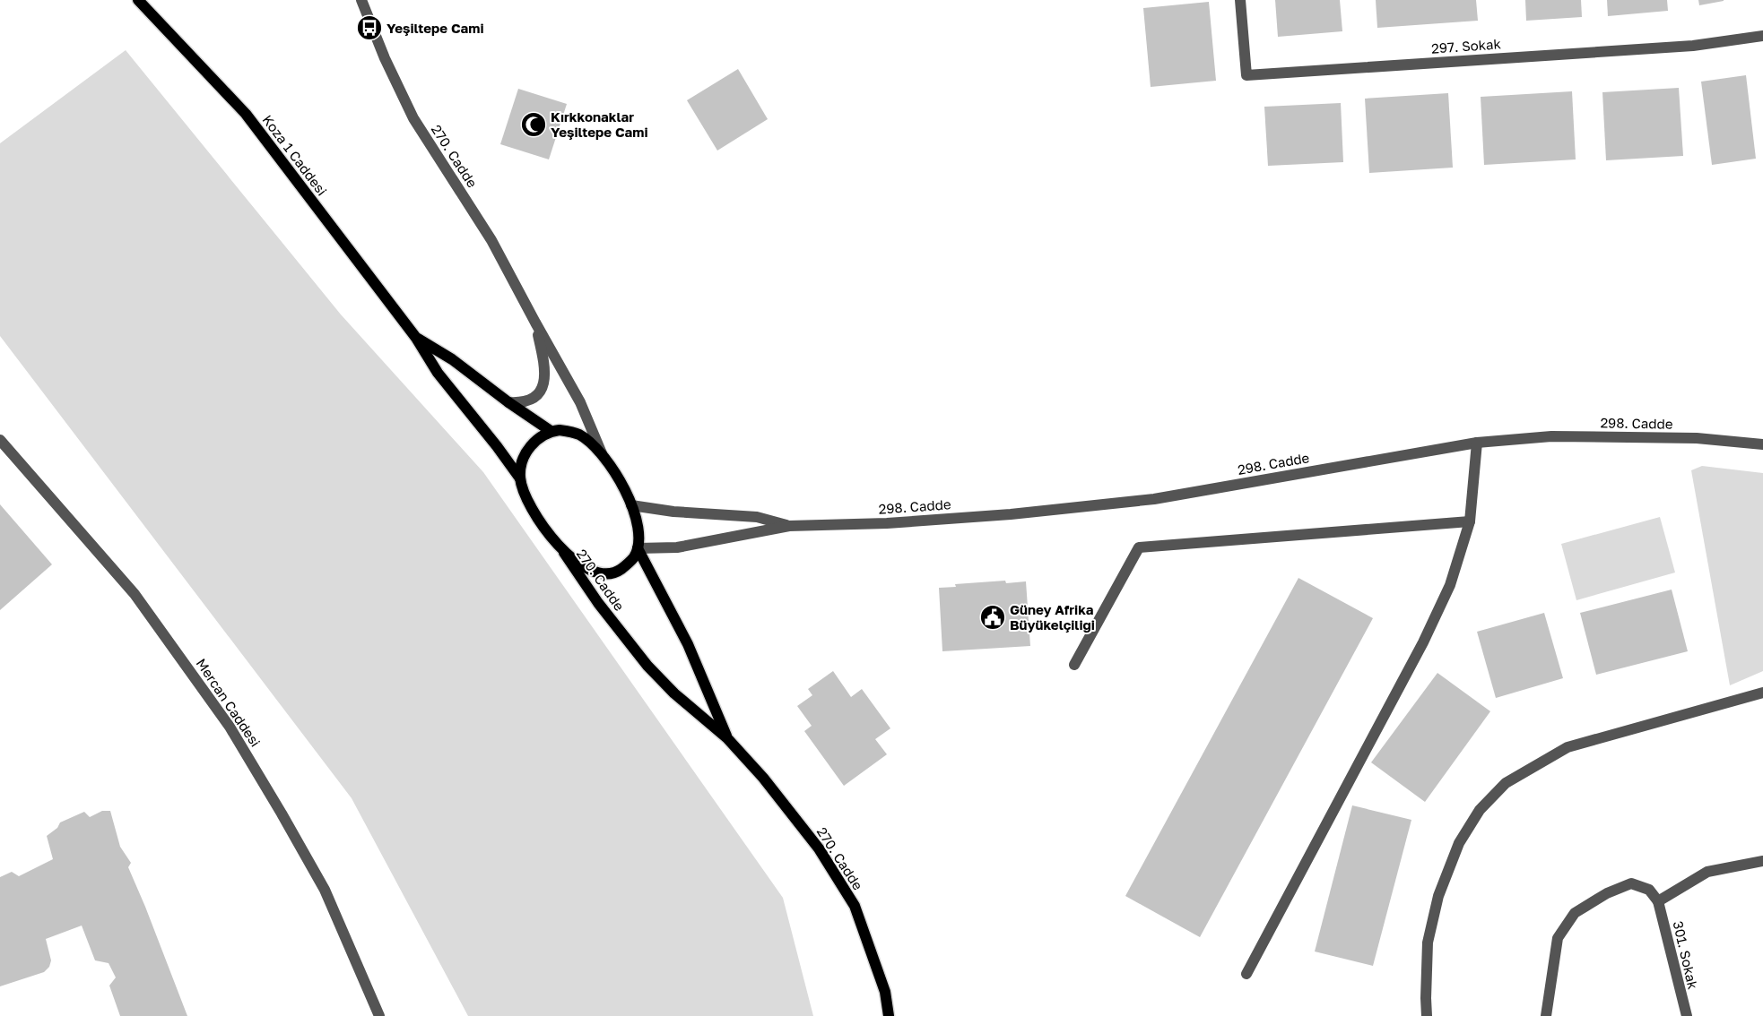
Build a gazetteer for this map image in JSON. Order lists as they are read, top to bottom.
{
  "streets": {
    "main road": ["Koza 1 Caddesi", "270. Cadde"],
    "street": [
      "297. Sokak",
      "298. Cadde",
      "Mercan Caddesi",
      "301. Sokak"
    ]
  },
  "crossings": [
    ["Koza 1 Caddesi", "270. Cadde"]
  ],
  "places": {
    "bus stop": ["Yeşiltepe Cami"],
    "mosque": ["Kırkkonaklar Yeşiltepe Cami"],
    "public building": ["Güney Afrika Büyükelçiliği"]
  }
}
